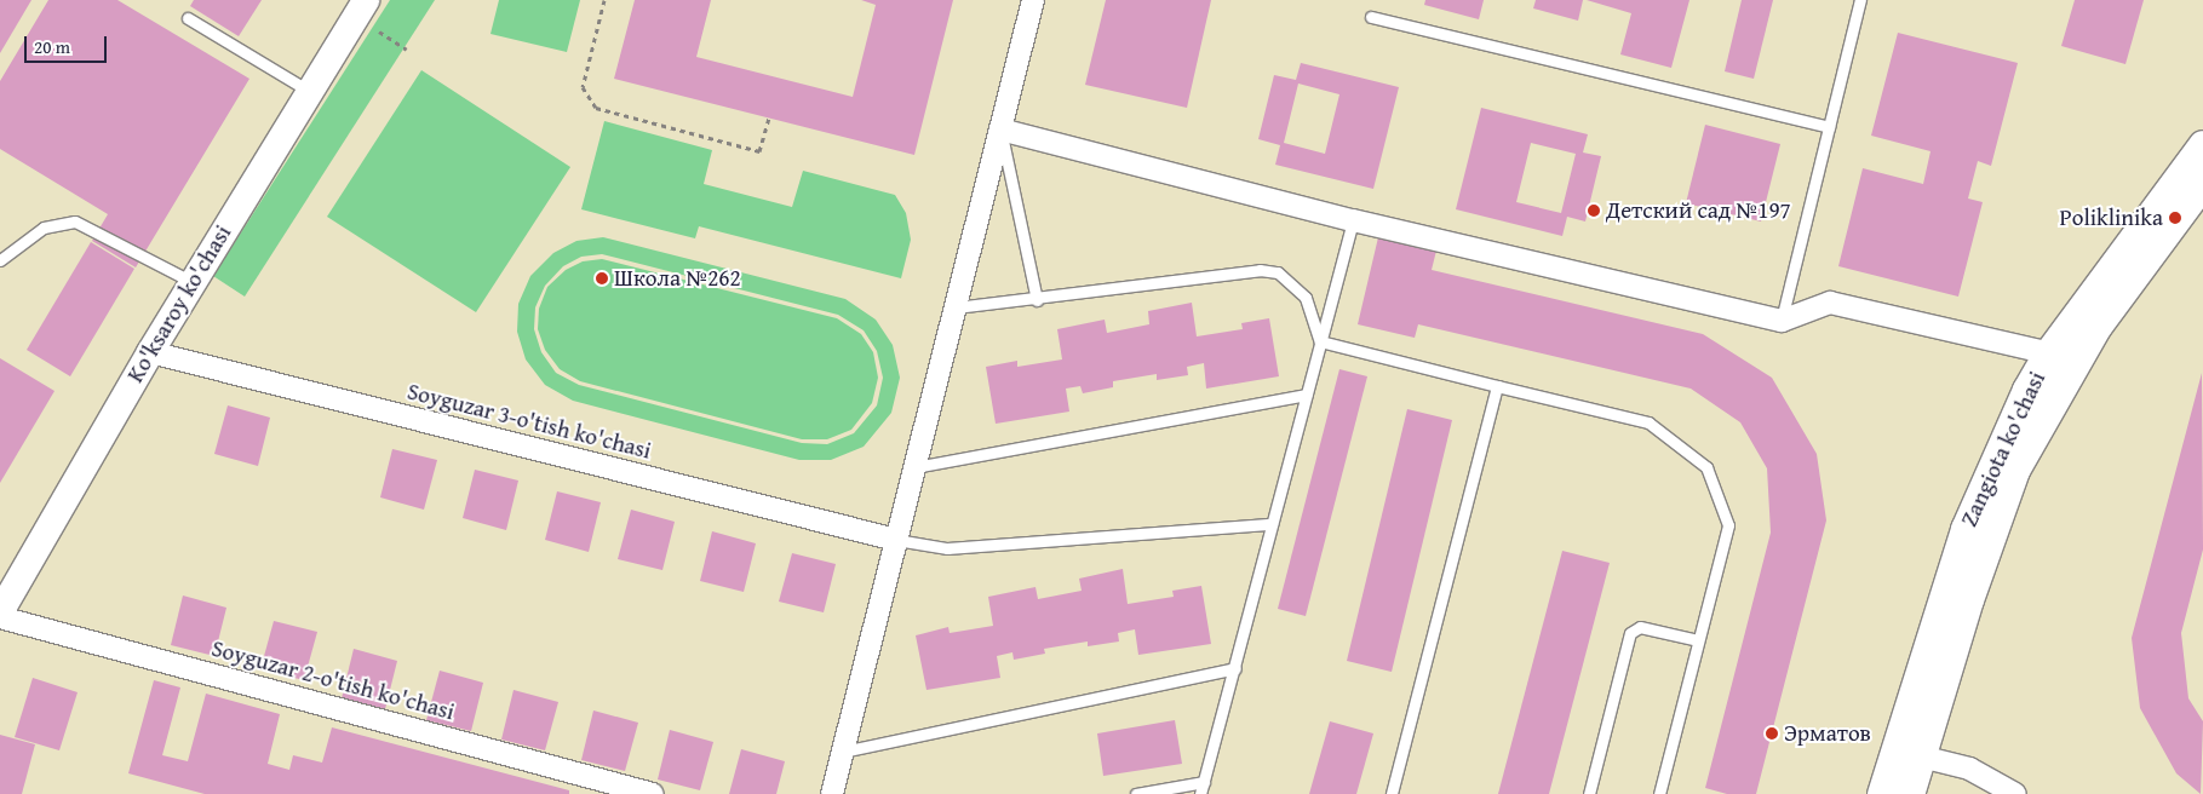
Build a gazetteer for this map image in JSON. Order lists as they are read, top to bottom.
{
  "streets": {
    "main road": ["Zangiota ko'chasi"],
    "street": ["Ko'ksaroy ko'chasi", "Soyguzar 3-o'tish ko'chasi", "Soyguzar 2-o'tish ko'chasi"]
  },
  "crossings": [
    ["Ko'ksaroy ko'chasi", "Soyguzar 3-o'tish ko'chasi"]
  ],
  "places": [
    "Детский сад №197",
    "Poliklinika",
    "Школа №262",
    "Эрматов"
  ],
  "scale_bar": "20 m"
}
